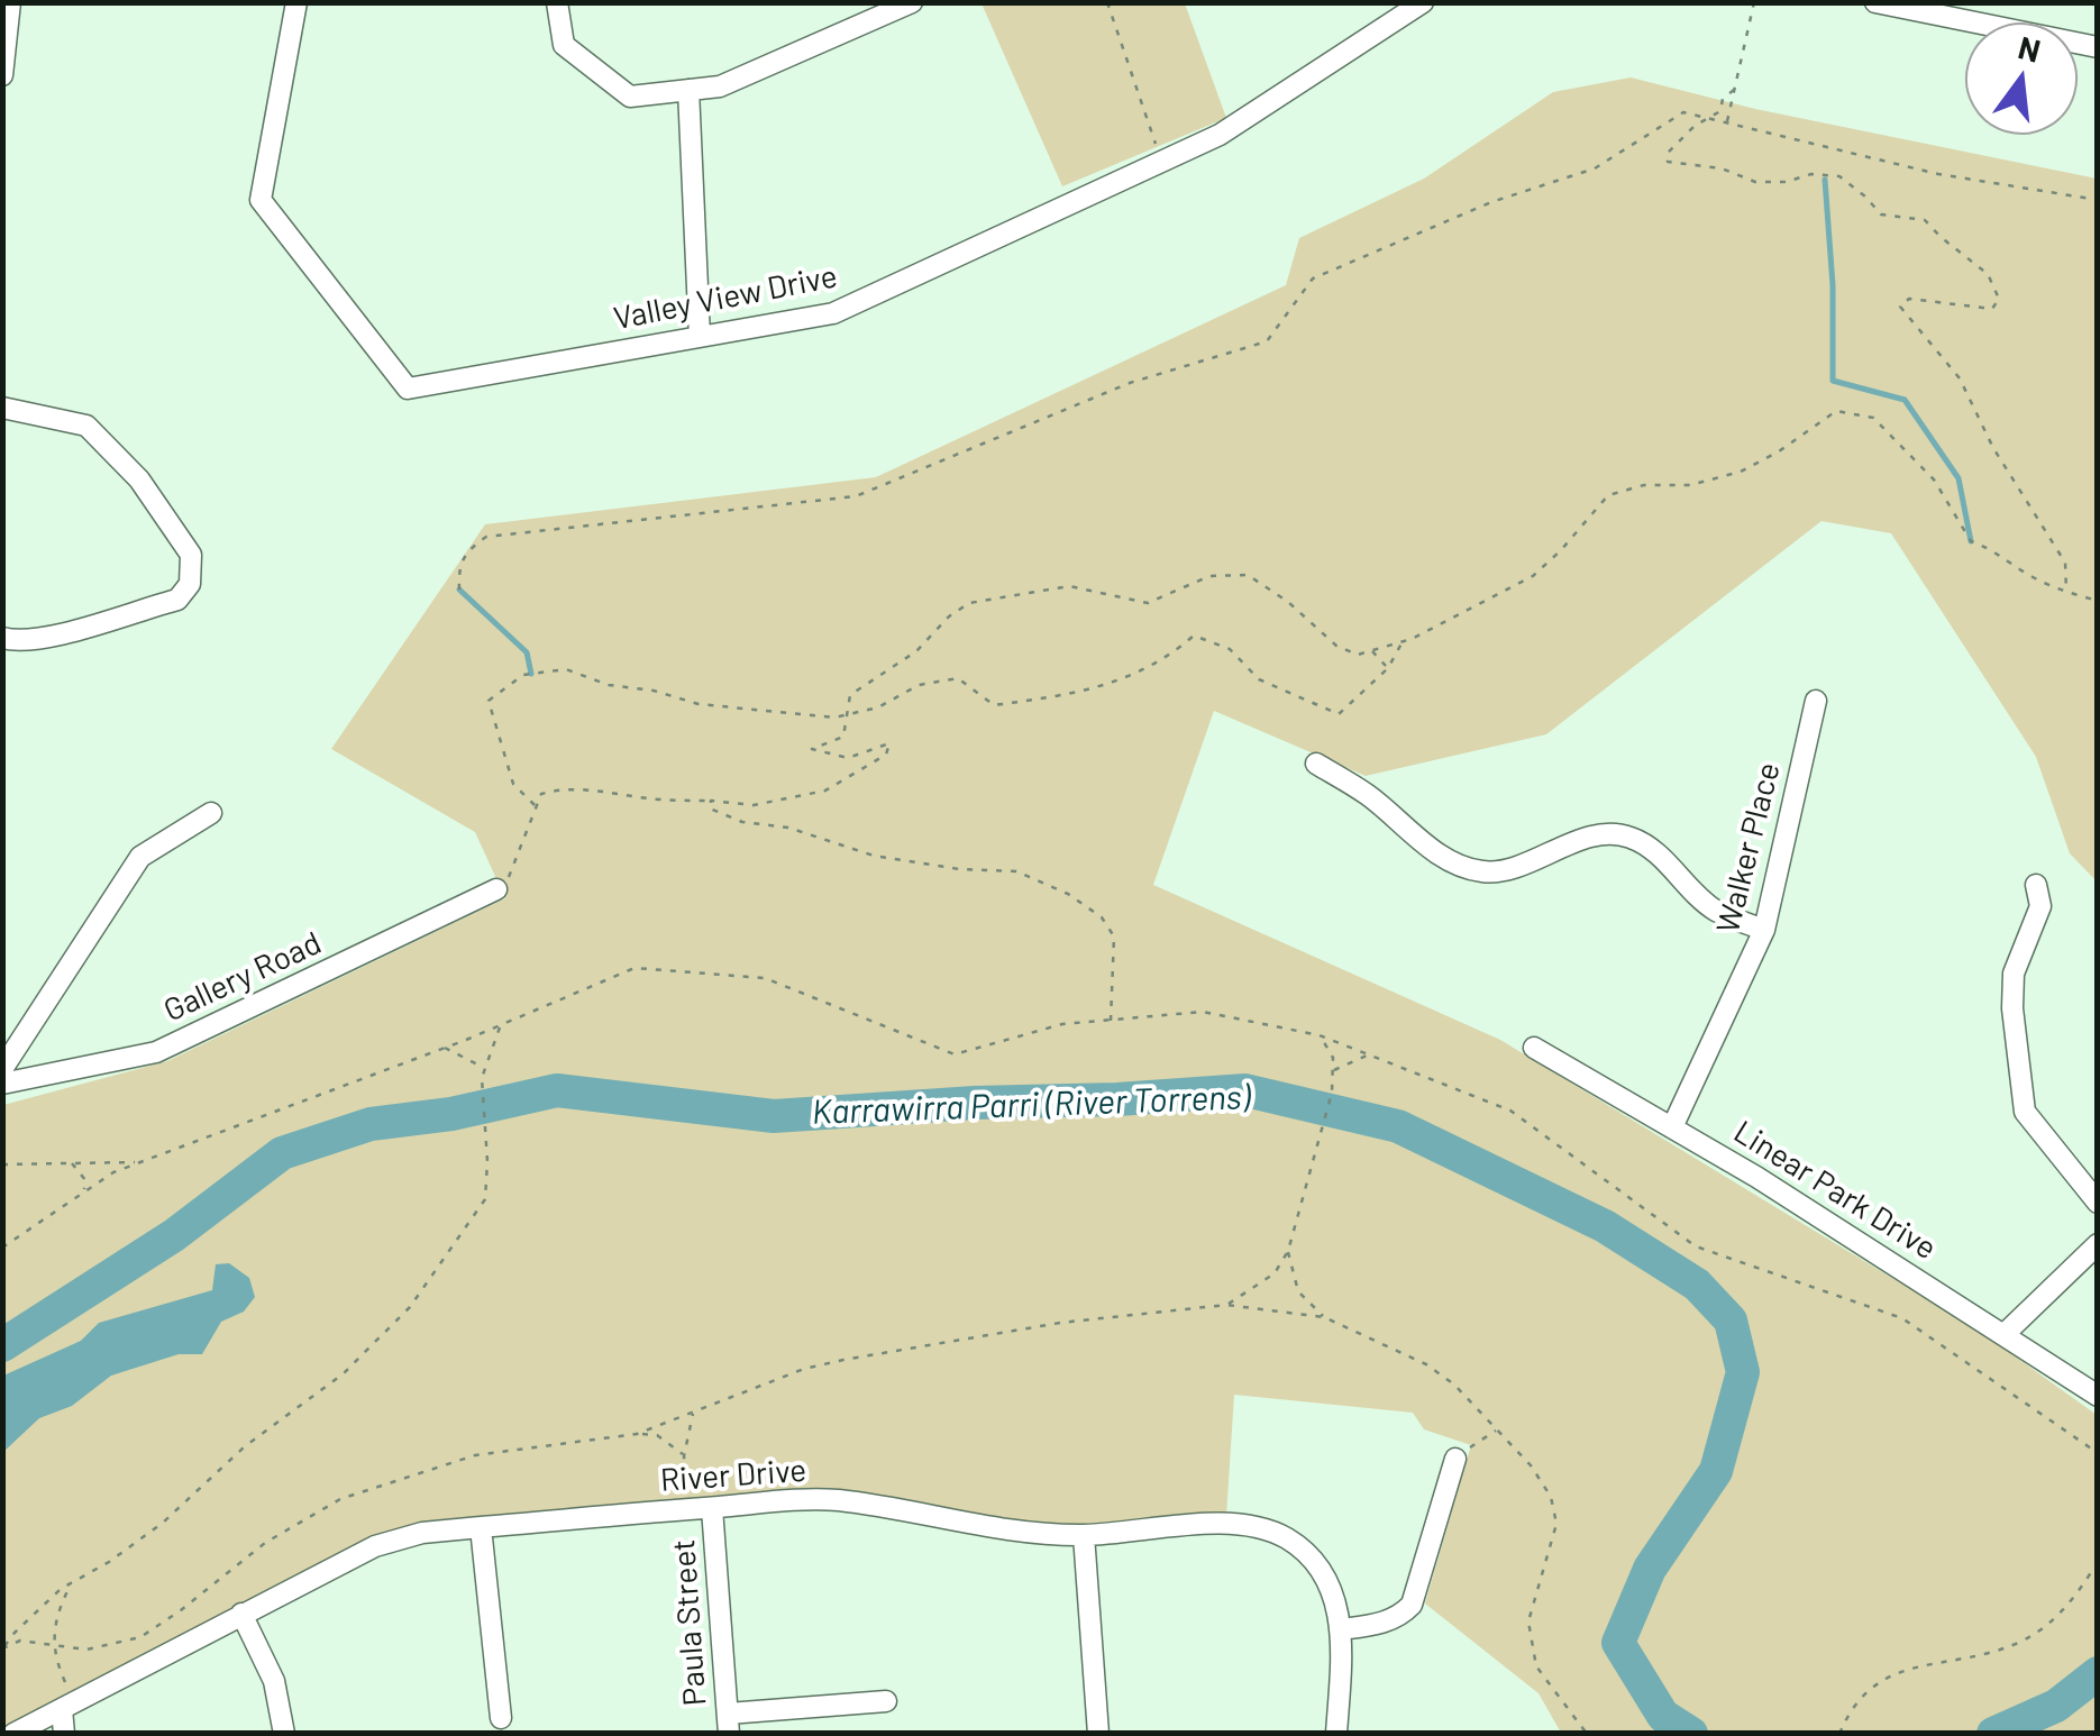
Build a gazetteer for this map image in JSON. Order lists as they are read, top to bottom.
{
  "streets": {
    "street": [
      "Valley View Drive",
      "Walker Place",
      "Gallery Road",
      "Linear Park Drive",
      "River Drive",
      "Paula Street"
    ]
  },
  "crossings": [
    ["Walker Place", "Linear Park Drive"],
    ["River Drive", "Paula Street"]
  ],
  "water": ["Karrawirra Parri (River Torrens)"],
  "north": "top"
}
